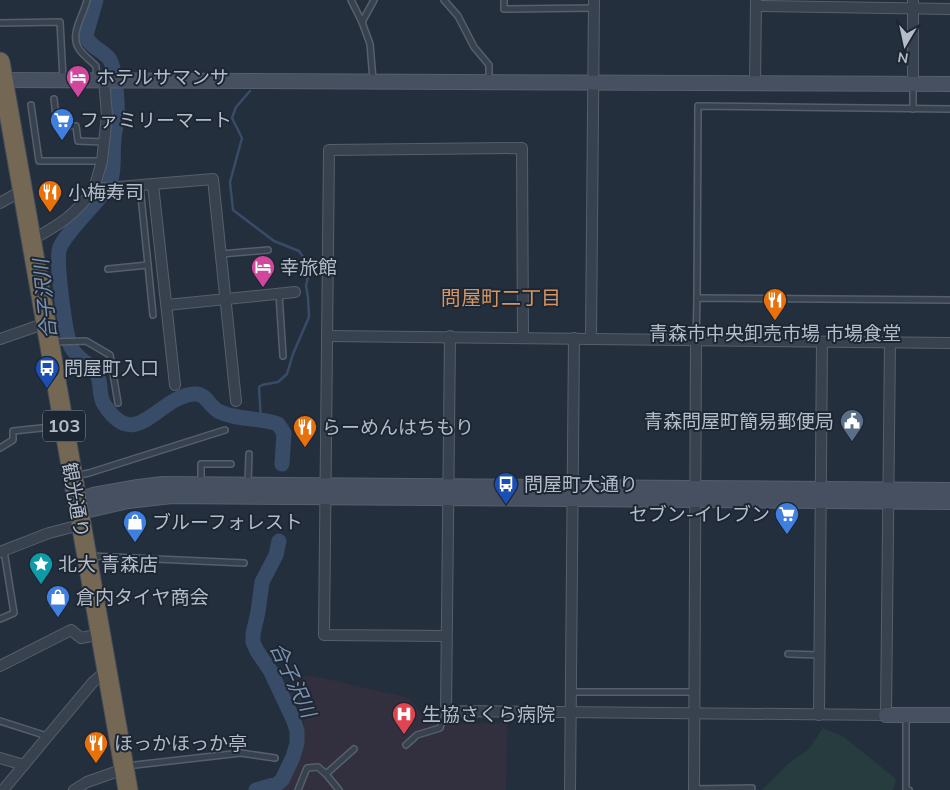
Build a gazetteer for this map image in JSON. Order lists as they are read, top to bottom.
{
  "streets": {
    "highway": ["103", "観光通り"]
  },
  "districts": ["問屋町二丁目"],
  "water": ["合子沢川"],
  "places": {
    "hotel": ["ホテルサマンサ", "幸旅館"],
    "supermarket": ["ファミリーマート", "セブン-イレブン"],
    "restaurant": [
      "小梅寿司",
      "青森市中央卸売市場 市場食堂",
      "らーめんはちもり",
      "ほっかほっか亭"
    ],
    "bus stop": ["問屋町入口", "問屋町大通り"],
    "public building": ["青森問屋町簡易郵便局"],
    "shop": ["ブルーフォレスト", "倉内タイヤ商会"],
    "place": ["北大 青森店"],
    "hospital": ["生協さくら病院"]
  },
  "north": "bottom"
}
